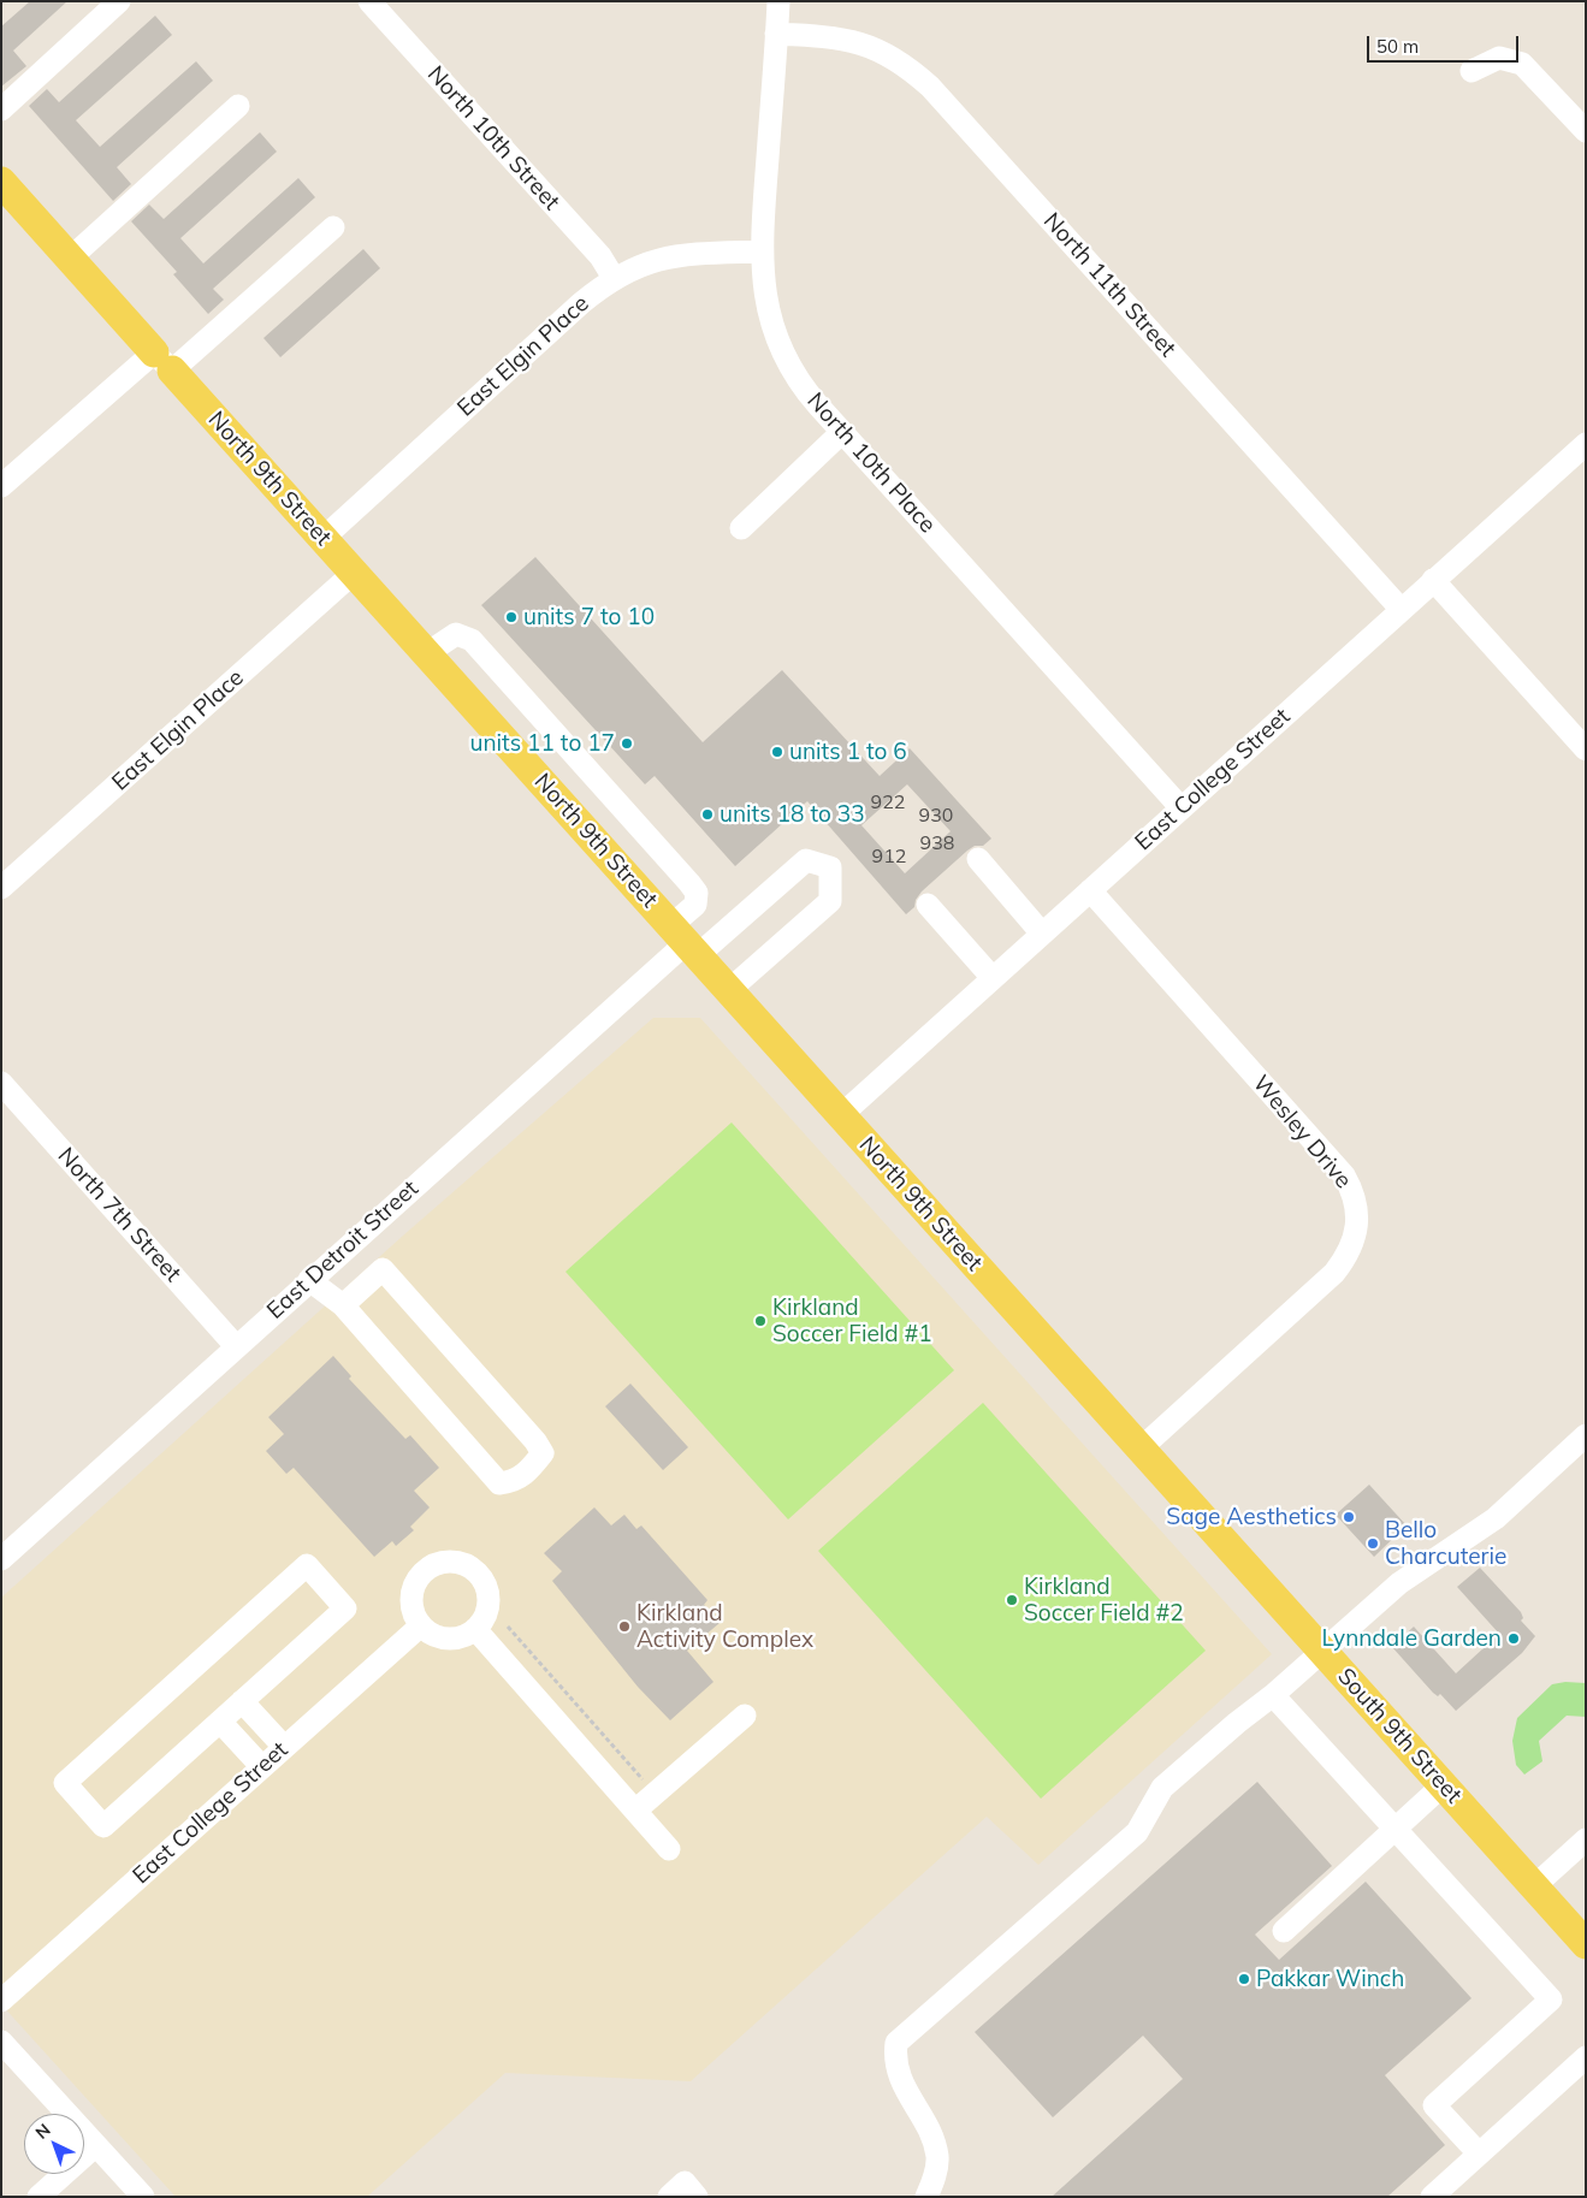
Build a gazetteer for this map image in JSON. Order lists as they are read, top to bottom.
{
  "streets": {
    "main road": ["North 9th Street", "South 9th Street"],
    "street": [
      "North 10th Street",
      "North 11th Street",
      "East Elgin Place",
      "North 10th Place",
      "East College Street",
      "Wesley Drive",
      "North 7th Street",
      "East Detroit Street"
    ]
  },
  "crossings": [
    ["North 10th Street", "East Elgin Place"],
    ["North 11th Street", "North 10th Place"],
    ["North 11th Street", "East College Street"],
    ["East Elgin Place", "North 10th Place"],
    ["East Elgin Place", "North 9th Street"],
    ["North 10th Place", "East College Street"],
    ["North 9th Street", "East College Street"],
    ["North 9th Street", "Wesley Drive"],
    ["North 9th Street", "East Detroit Street"],
    ["North 9th Street", "South 9th Street"],
    ["East College Street", "Wesley Drive"],
    ["Wesley Drive", "South 9th Street"],
    ["North 7th Street", "East Detroit Street"]
  ],
  "places": [
    "units 7 to 10",
    "units 11 to 17",
    "units 1 to 6",
    "units 18 to 33",
    "Kirkland Soccer Field #1",
    "Sage Aesthetics",
    "Bello Charcuterie",
    "Kirkland Soccer Field #2",
    "Kirkland Activity Complex",
    "Lynndale Garden",
    "Pakkar Winch"
  ],
  "house_numbers": [
    "922",
    "930",
    "938",
    "912"
  ],
  "scale_bar": "50 m",
  "north": "top left"
}
